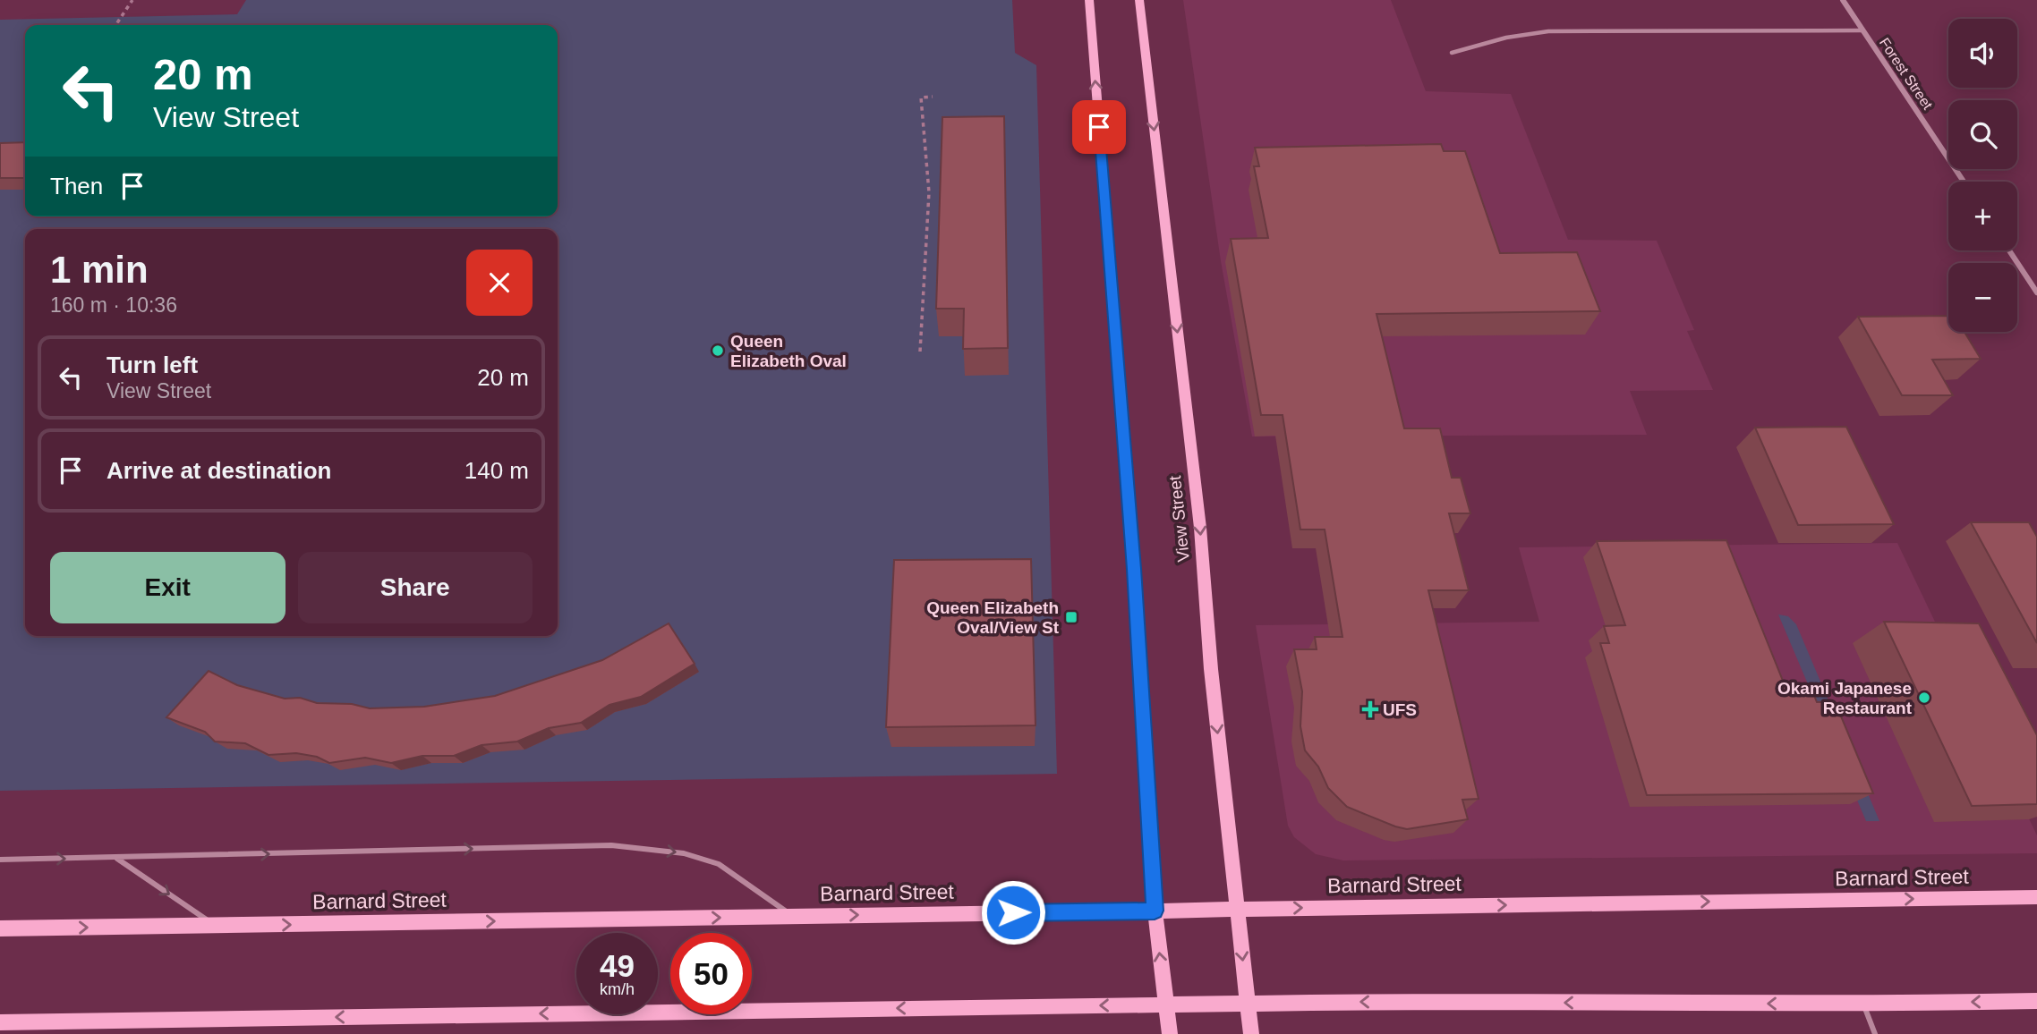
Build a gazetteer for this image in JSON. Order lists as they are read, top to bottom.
{
  "streets": {
    "main road": ["View Street", "Barnard Street"],
    "street": ["Forest Street"]
  },
  "crossings": [
    ["View Street", "Barnard Street"]
  ],
  "places": {
    "other": ["Queen Elizabeth Oval", "Okami Japanese Restaurant"],
    "transit": ["Queen Elizabeth Oval/View St"],
    "health": ["UFS"]
  },
  "page": {
    "map_buttons": ["+", "−"],
    "turn": ["20 m", "View Street"],
    "then": "Then",
    "heading": ["1 min", "160 m · 10:36"],
    "list": [
      {
        "name": "Turn left",
        "note": "View Street",
        "value": "20 m"
      },
      {
        "name": "Arrive at destination",
        "value": "140 m"
      }
    ],
    "buttons": ["Exit", "Share"],
    "speed": "49 km/h",
    "limit": "50"
  }
}
